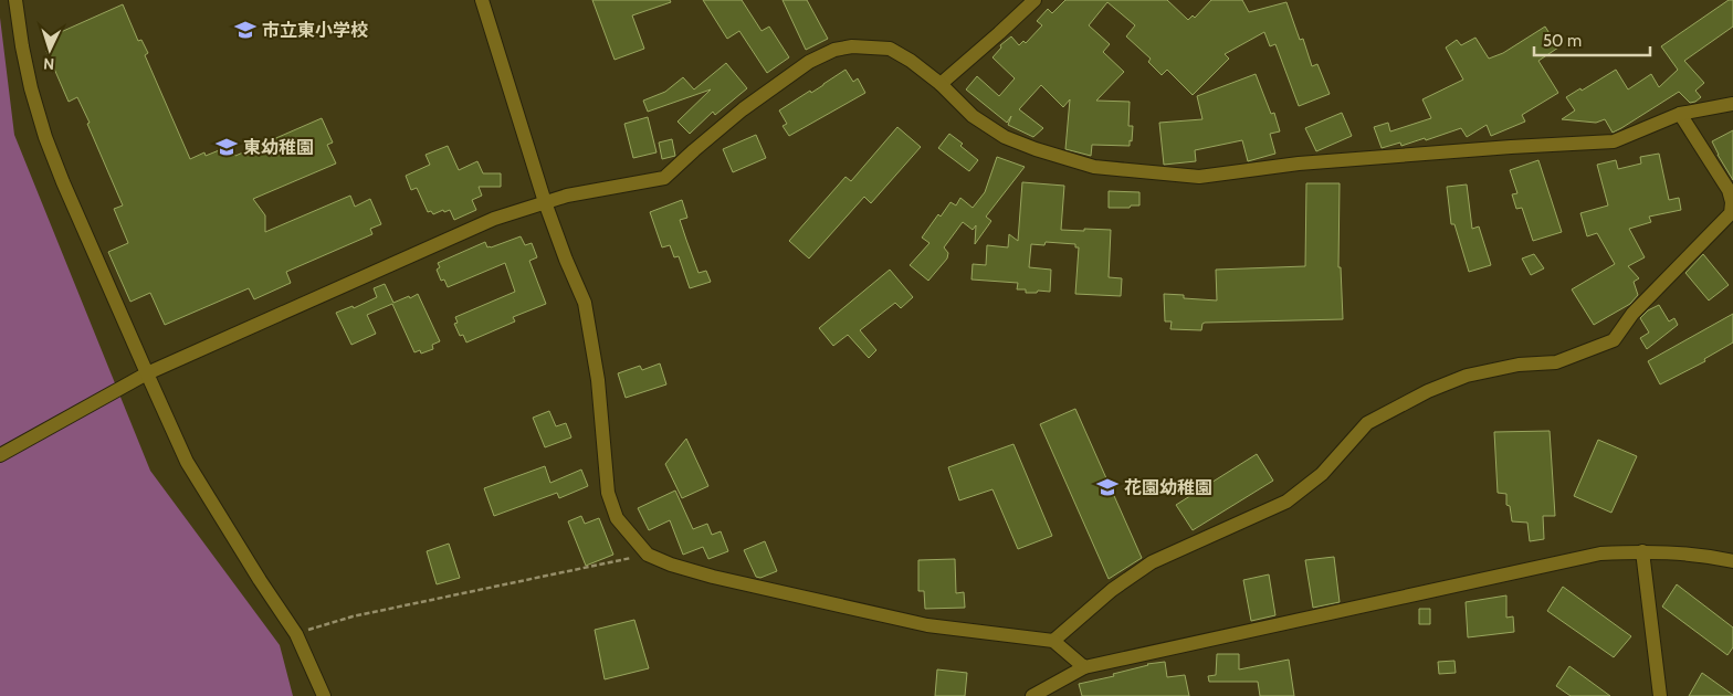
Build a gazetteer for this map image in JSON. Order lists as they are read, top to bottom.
{
  "places": {
    "school or university": ["市立東小学校", "東幼稚園", "花園幼稚園"]
  },
  "scale_bar": "50 m",
  "north": "bottom"
}
